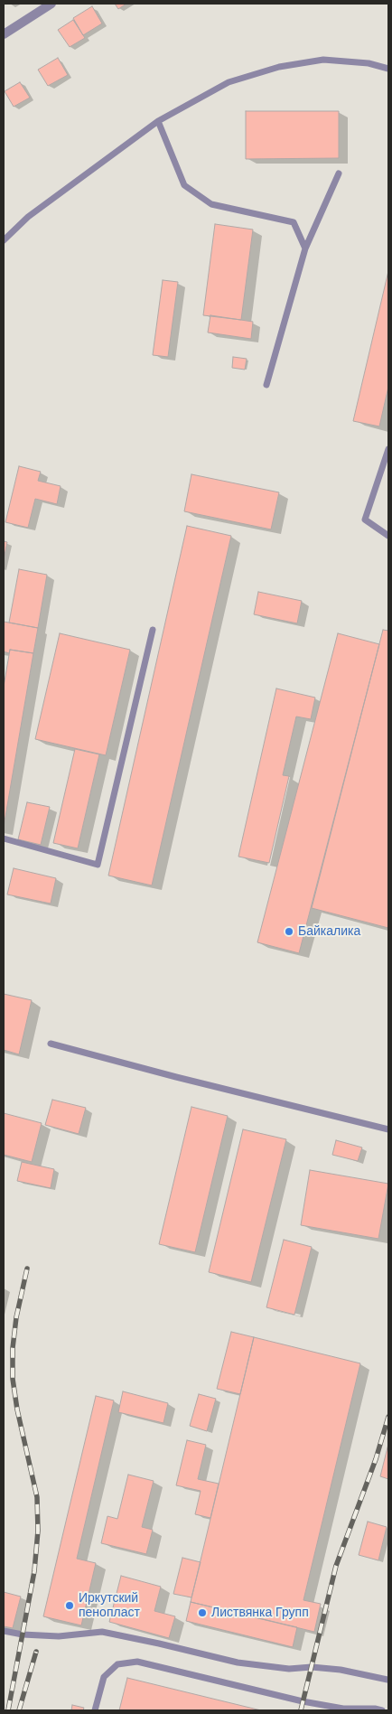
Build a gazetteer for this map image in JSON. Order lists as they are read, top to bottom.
{
  "places": ["Байкалика", "Иркутский пенопласт", "Листвянка Групп"]
}
